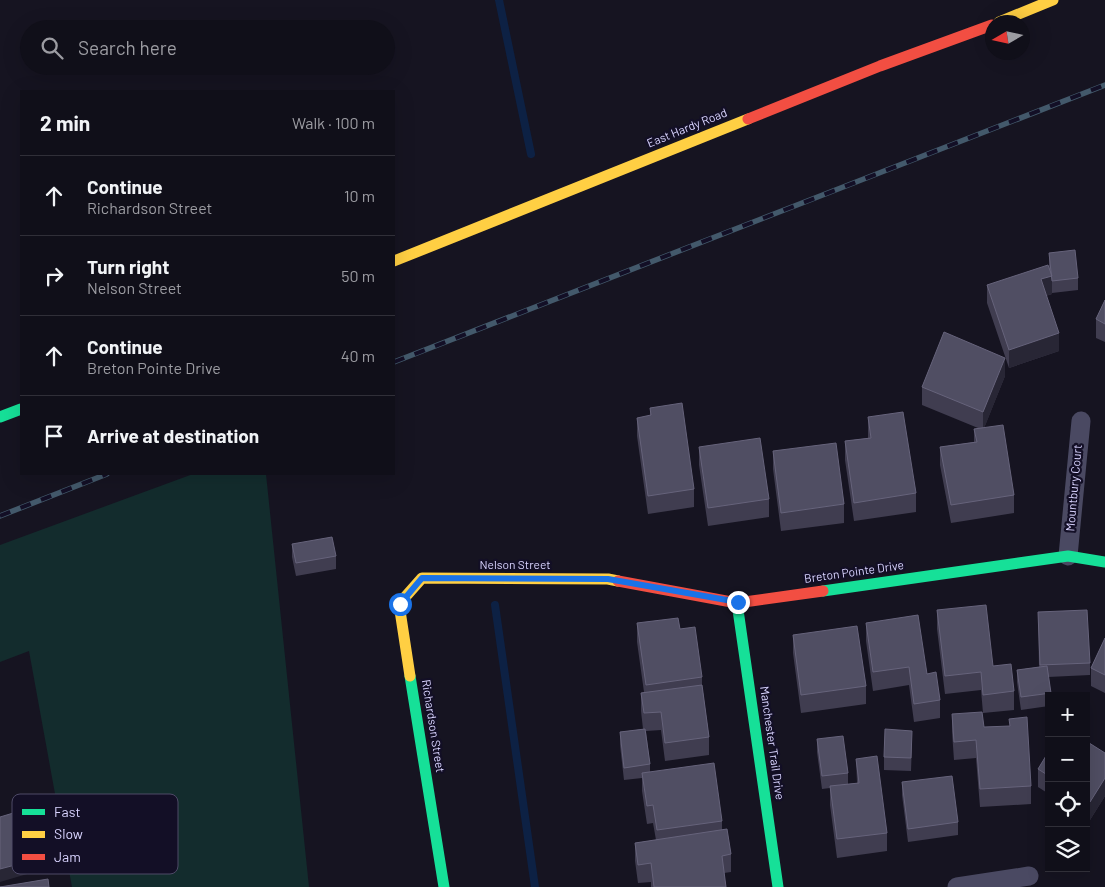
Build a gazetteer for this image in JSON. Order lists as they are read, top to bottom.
{
  "streets": {
    "street": [
      "East Hardy Road",
      "Mountbury Court",
      "Nelson Street",
      "Breton Pointe Drive",
      "Richardson Street",
      "Manchester Trail Drive"
    ]
  },
  "crossings": [
    ["Mountbury Court", "Breton Pointe Drive"],
    ["Nelson Street", "Breton Pointe Drive"],
    ["Nelson Street", "Richardson Street"],
    ["Breton Pointe Drive", "Manchester Trail Drive"]
  ],
  "legend": ["Fast", "Slow", "Jam"],
  "north": "left",
  "page": {
    "search": "Search here",
    "heading": ["2 min", "Walk · 100 m"],
    "list": [
      ["Continue", "Richardson Street", "10 m"],
      ["Turn right", "Nelson Street", "50 m"],
      ["Continue", "Breton Pointe Drive", "40 m"],
      "Arrive at destination"
    ],
    "map_buttons": ["+", "−"]
  }
}
